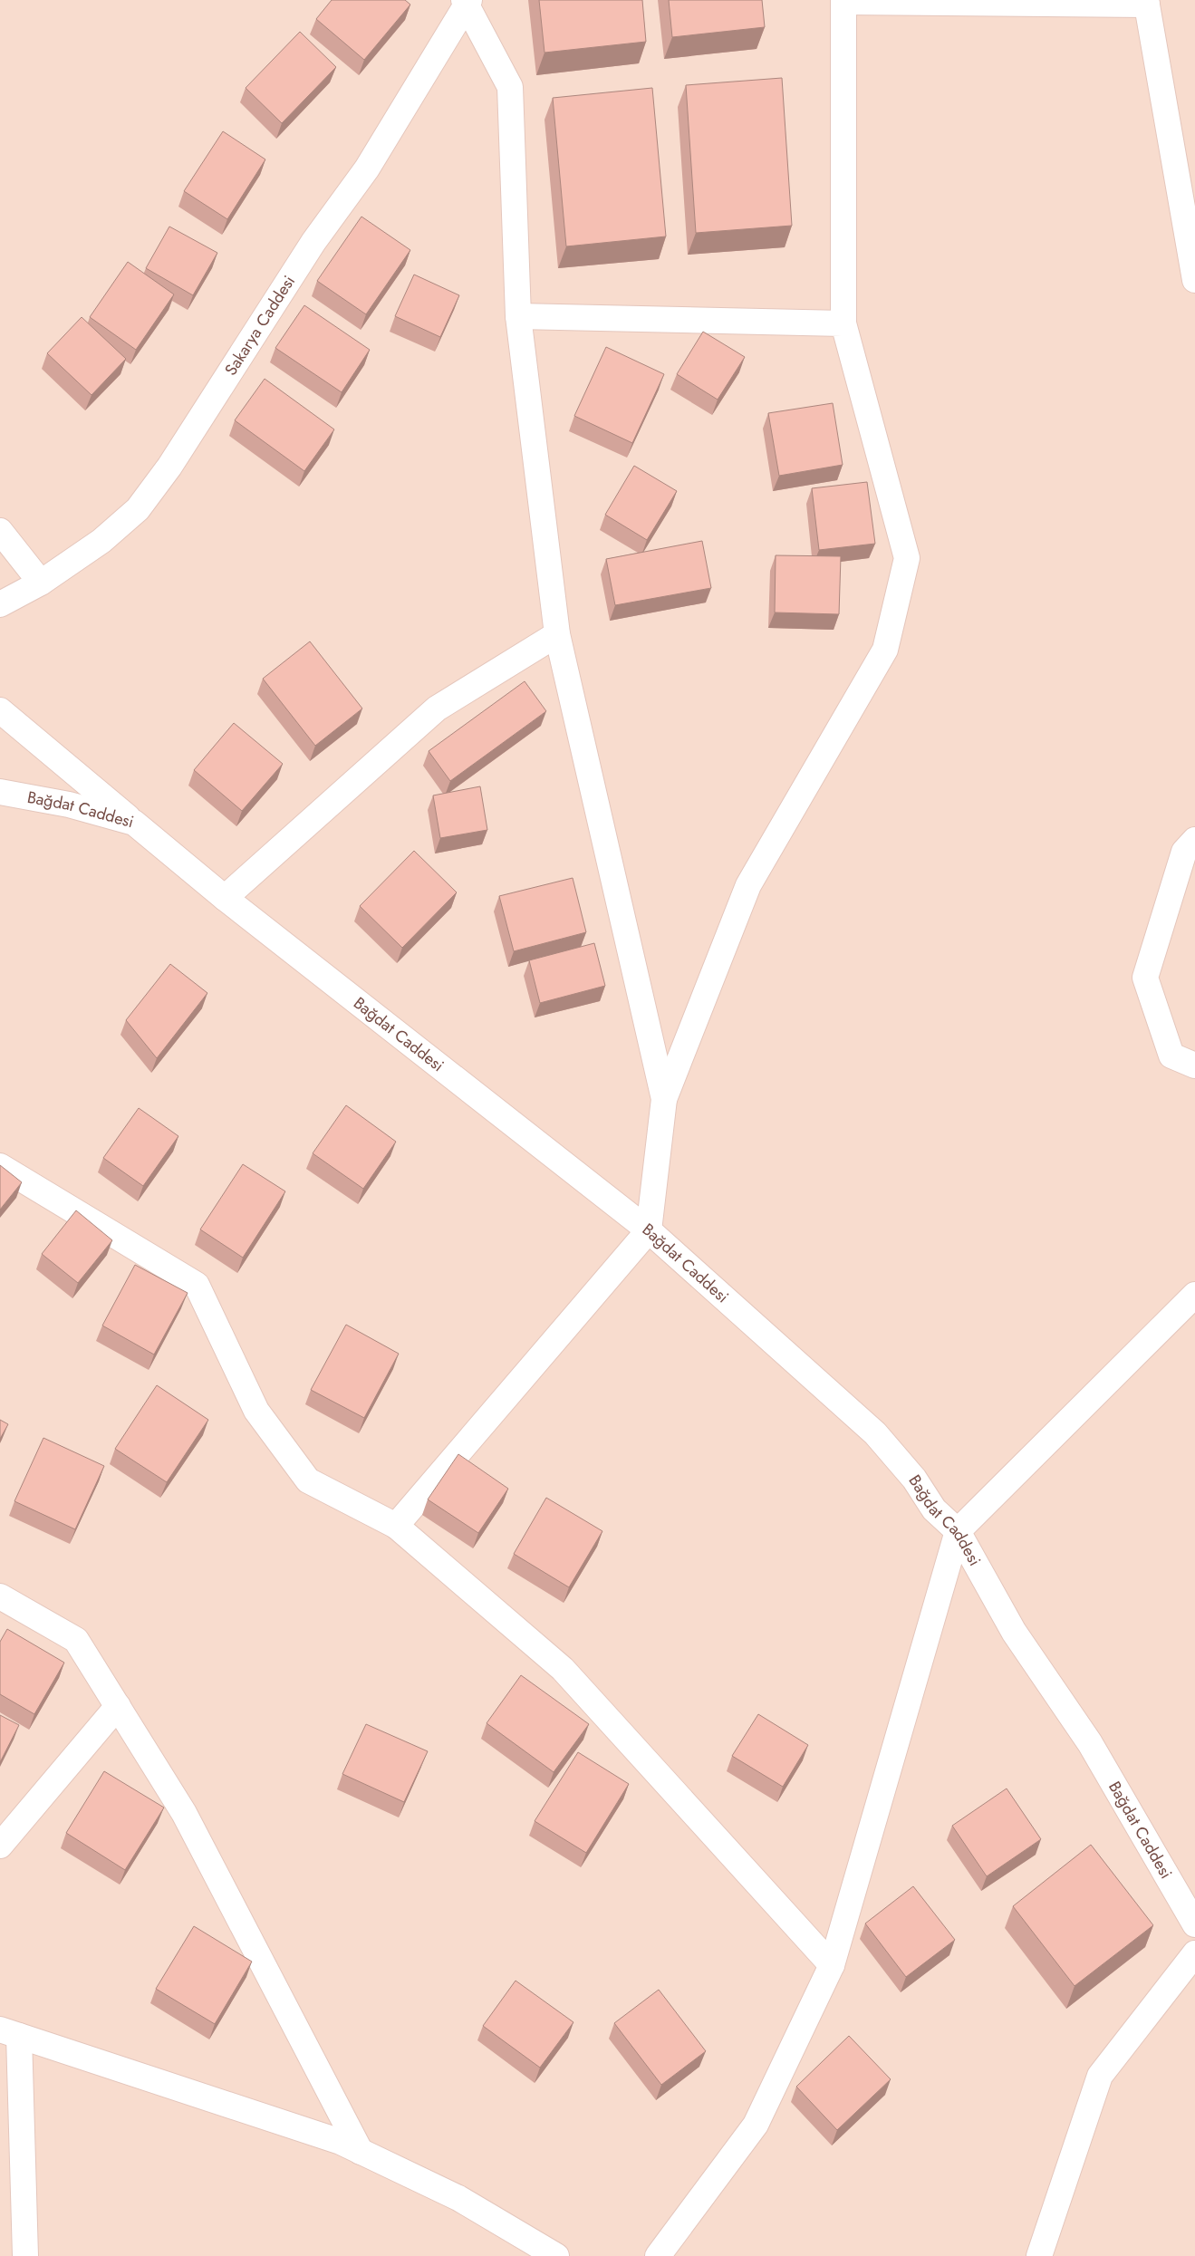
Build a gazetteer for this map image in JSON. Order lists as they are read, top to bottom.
{
  "streets": {
    "street": ["Sakarya Caddesi", "Bağdat Caddesi"]
  }
}
